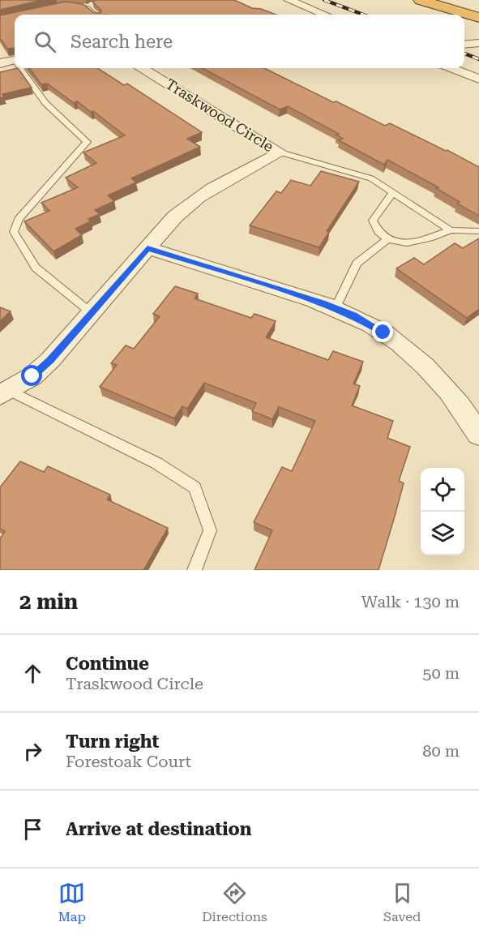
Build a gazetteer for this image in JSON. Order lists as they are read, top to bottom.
{
  "streets": {
    "street": ["Traskwood Circle"]
  },
  "page": {
    "search": "Search here",
    "heading": ["2 min", "Walk · 130 m"],
    "list": [
      ["Continue", "Traskwood Circle", "50 m"],
      ["Turn right", "Forestoak Court", "80 m"],
      "Arrive at destination"
    ],
    "nav": ["Map", "Directions", "Saved"]
  }
}
